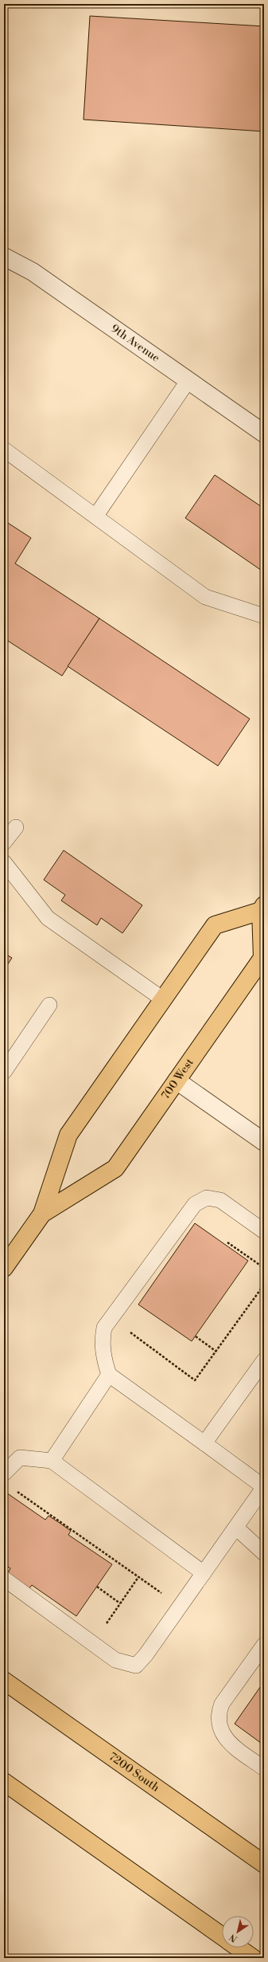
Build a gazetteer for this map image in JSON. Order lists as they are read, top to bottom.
{
  "streets": {
    "main road": ["700 West", "7200 South"],
    "street": ["9th Avenue"]
  },
  "north": "bottom left"
}
